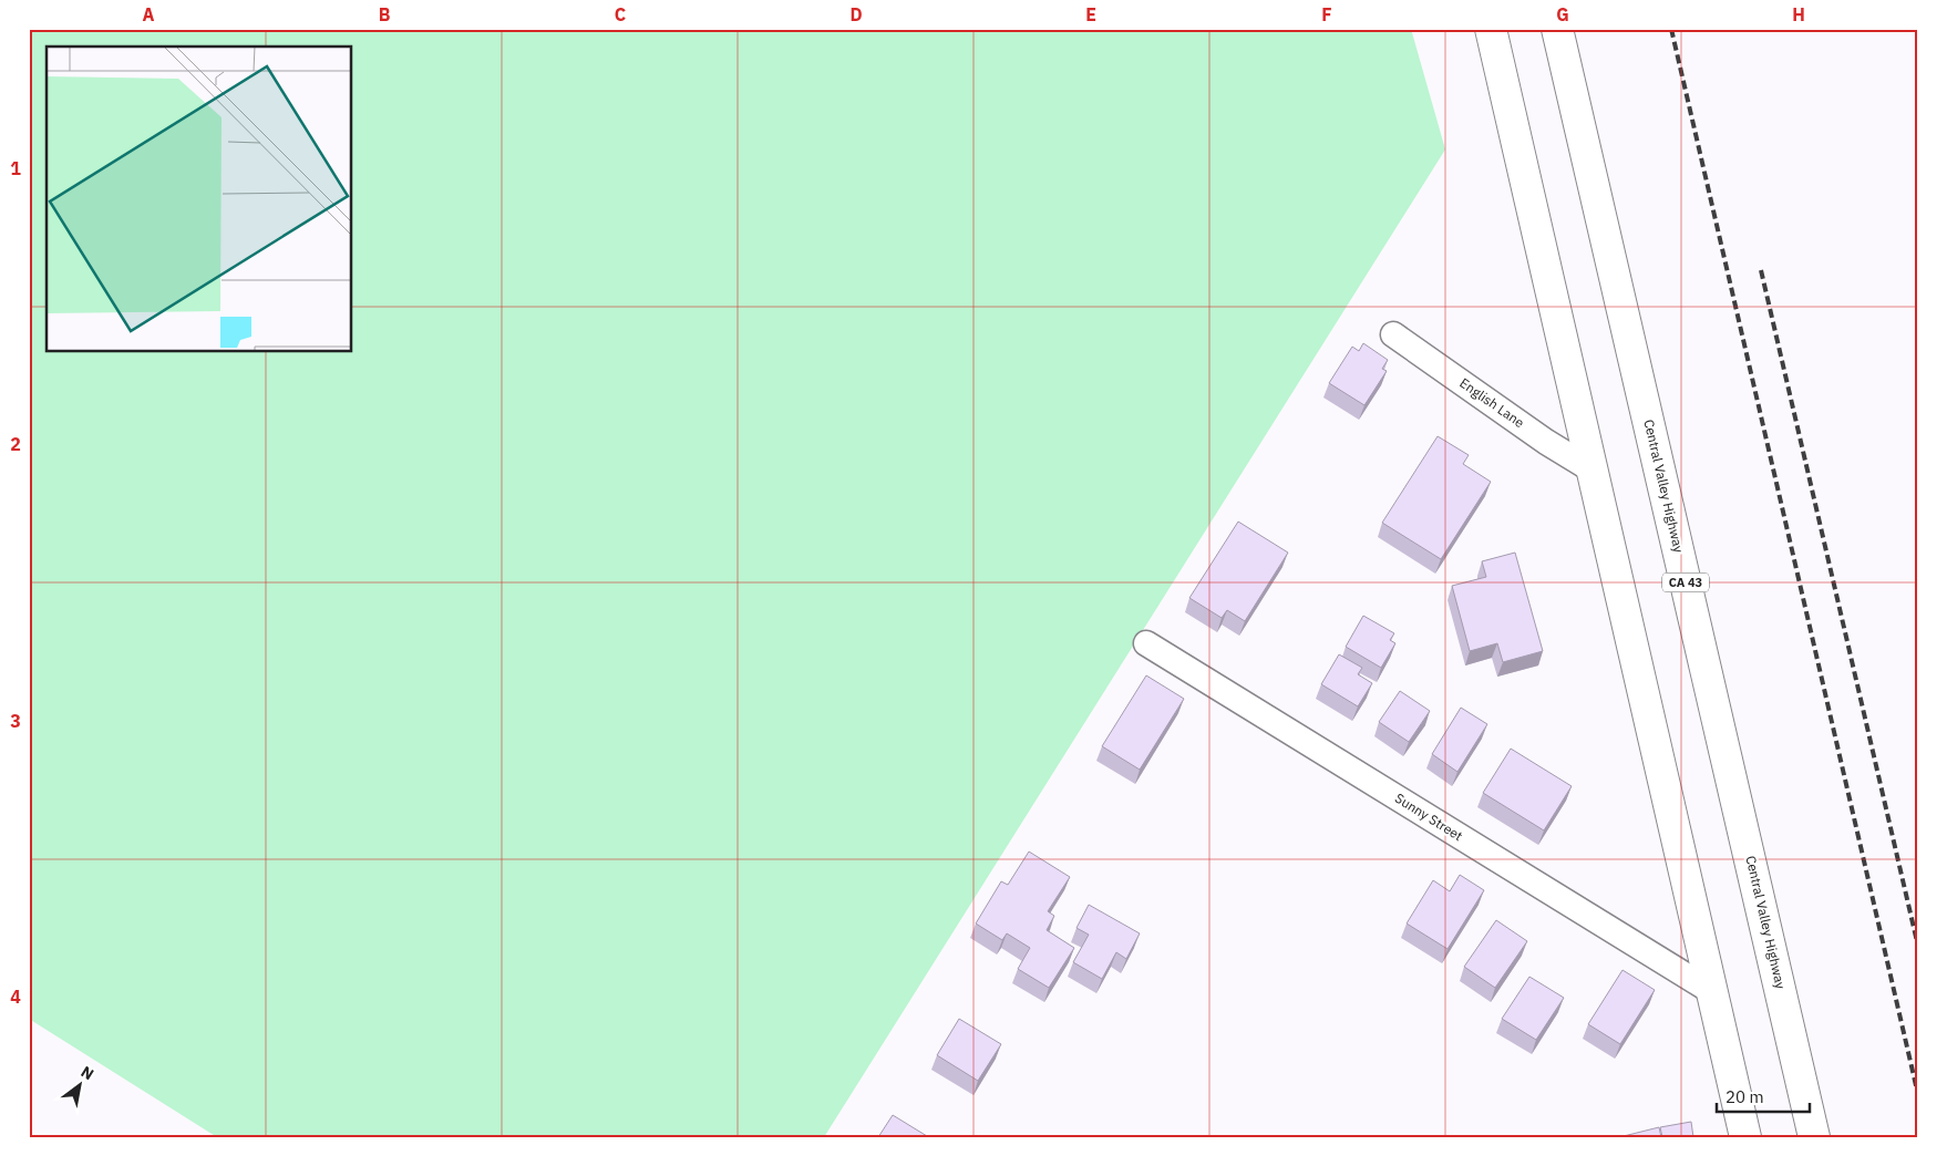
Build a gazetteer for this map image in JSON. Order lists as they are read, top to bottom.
{
  "streets": {
    "main road": ["Central Valley Highway", "CA 43"],
    "street": ["English Lane", "Sunny Street"]
  },
  "scale_bar": "20 m",
  "north": "top right",
  "grid": {
    "columns": [
      "A",
      "B",
      "C",
      "D",
      "E",
      "F",
      "G",
      "H"
    ],
    "rows": [
      "1",
      "2",
      "3",
      "4"
    ]
  }
}
